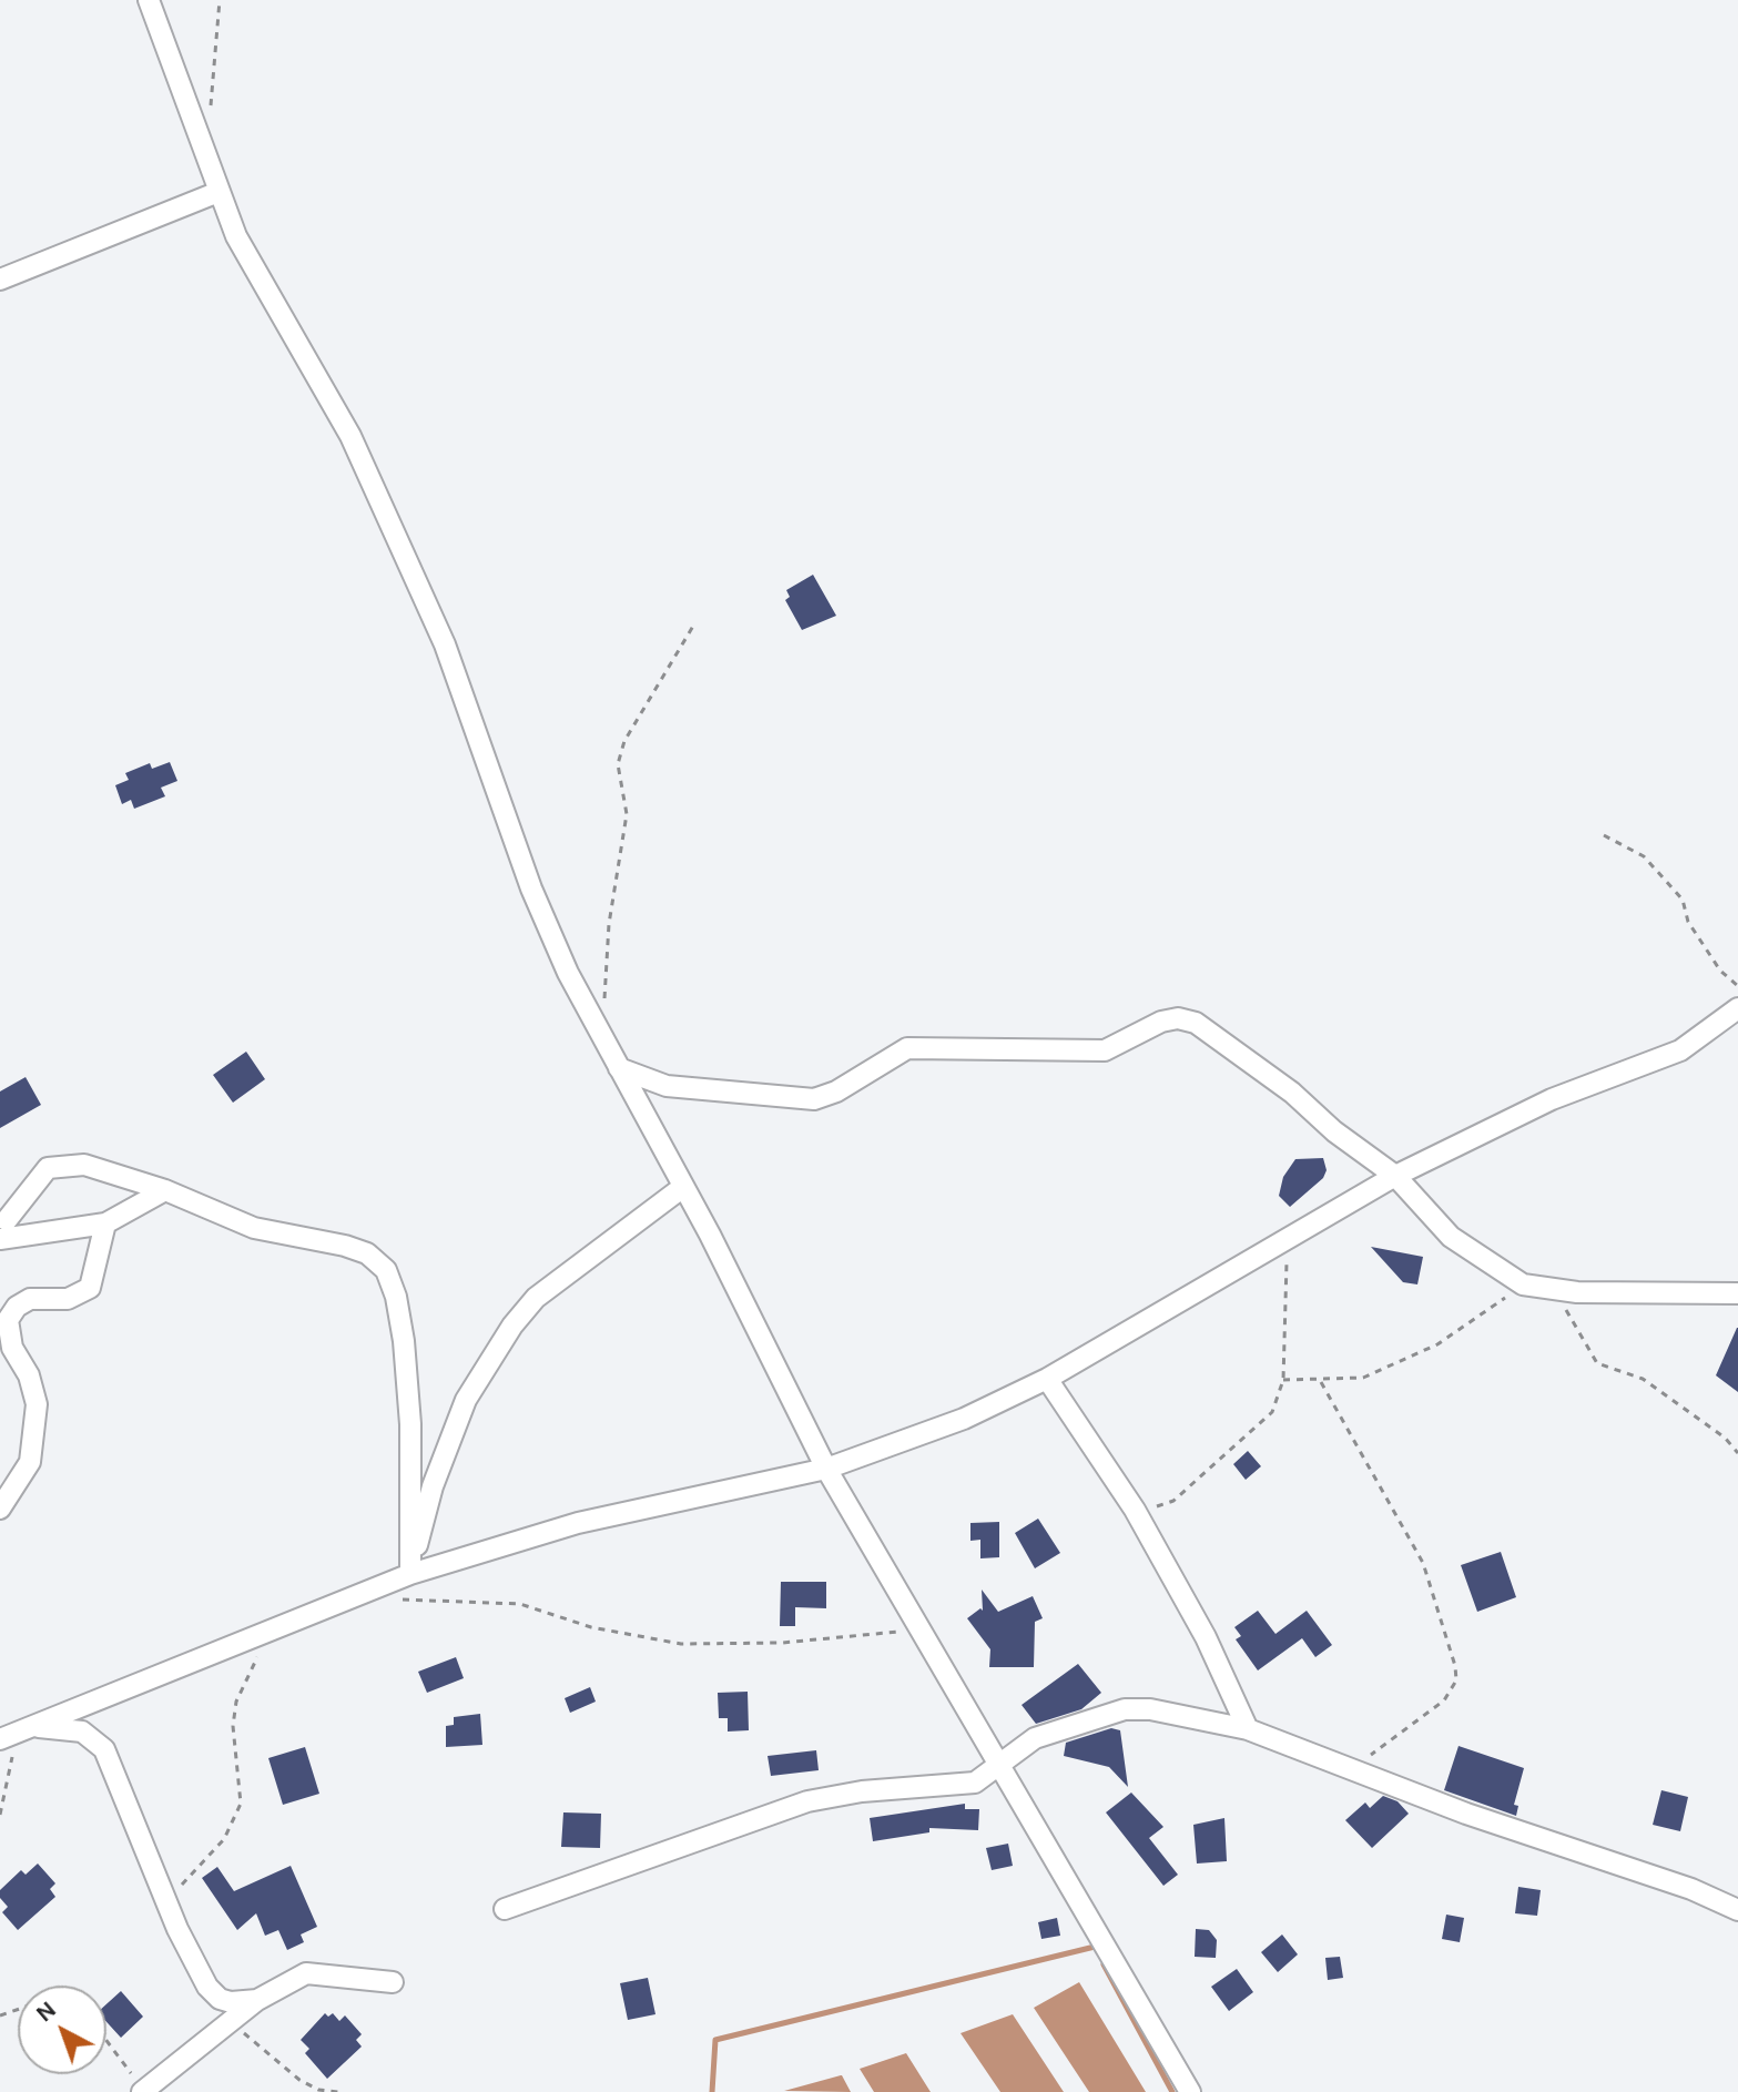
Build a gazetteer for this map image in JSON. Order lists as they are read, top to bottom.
{
  "north": "top left"
}
